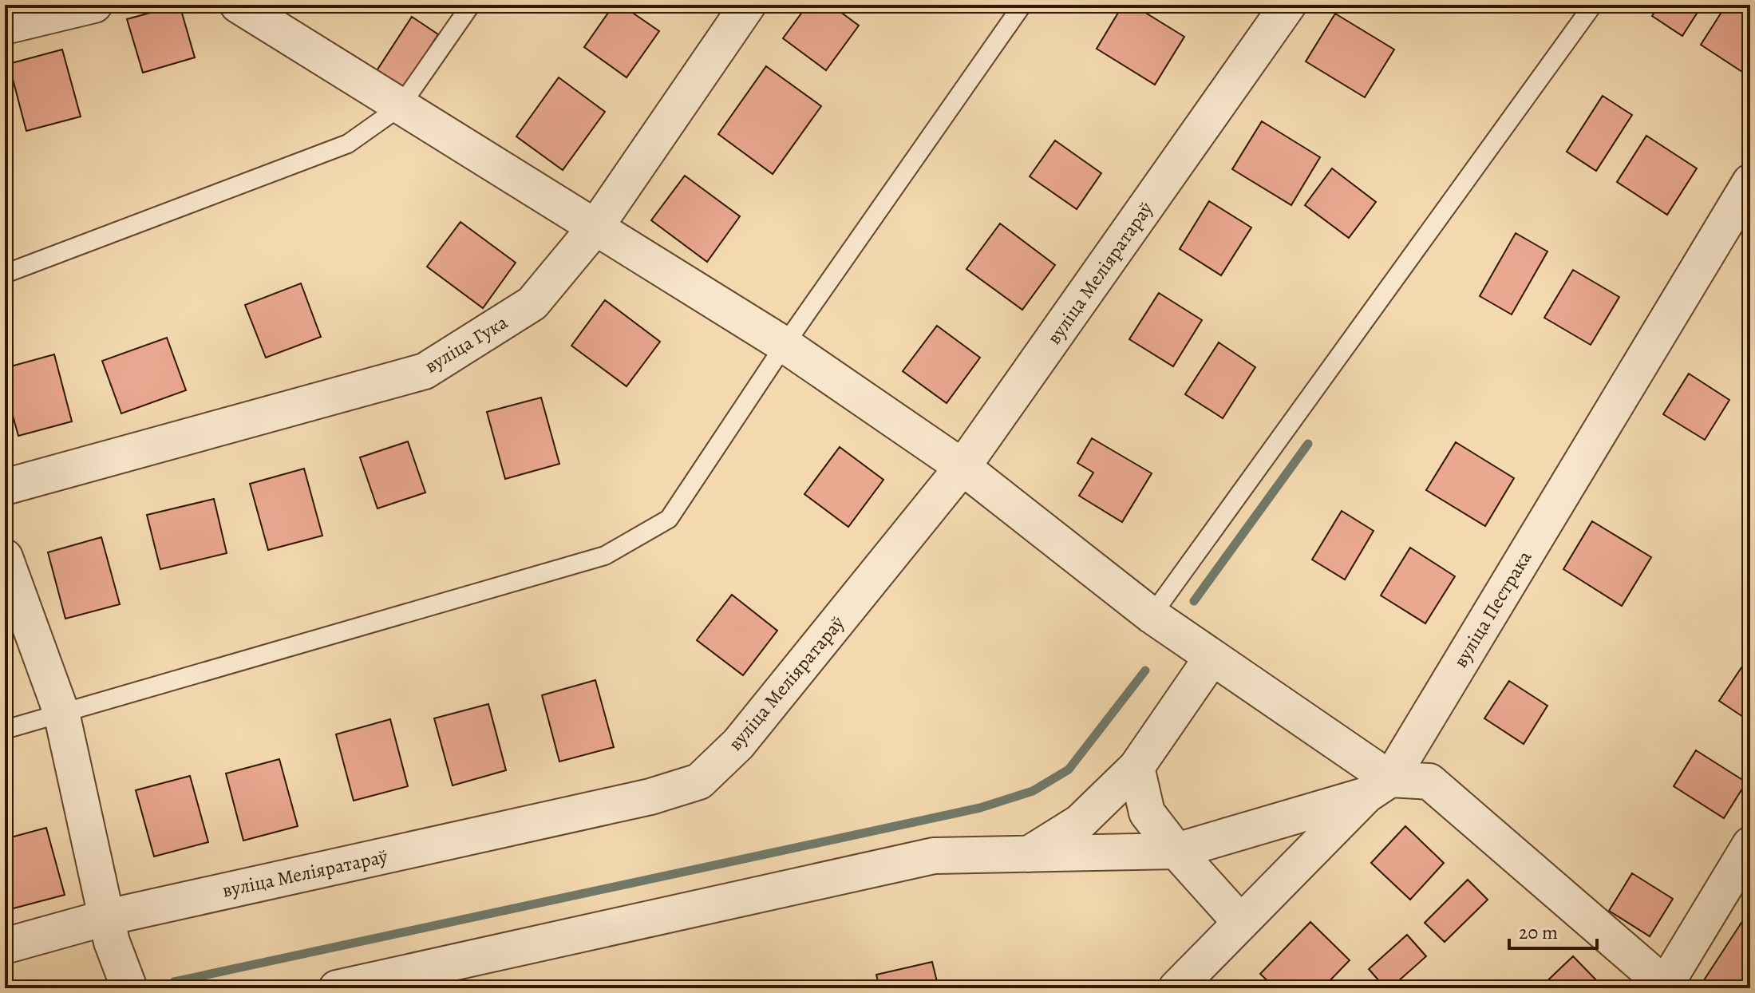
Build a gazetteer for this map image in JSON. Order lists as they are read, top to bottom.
{
  "streets": {
    "street": ["вуліца Меліяратараў", "вуліца Гука", "вуліца Пестрака"]
  },
  "scale_bar": "20 m"
}
